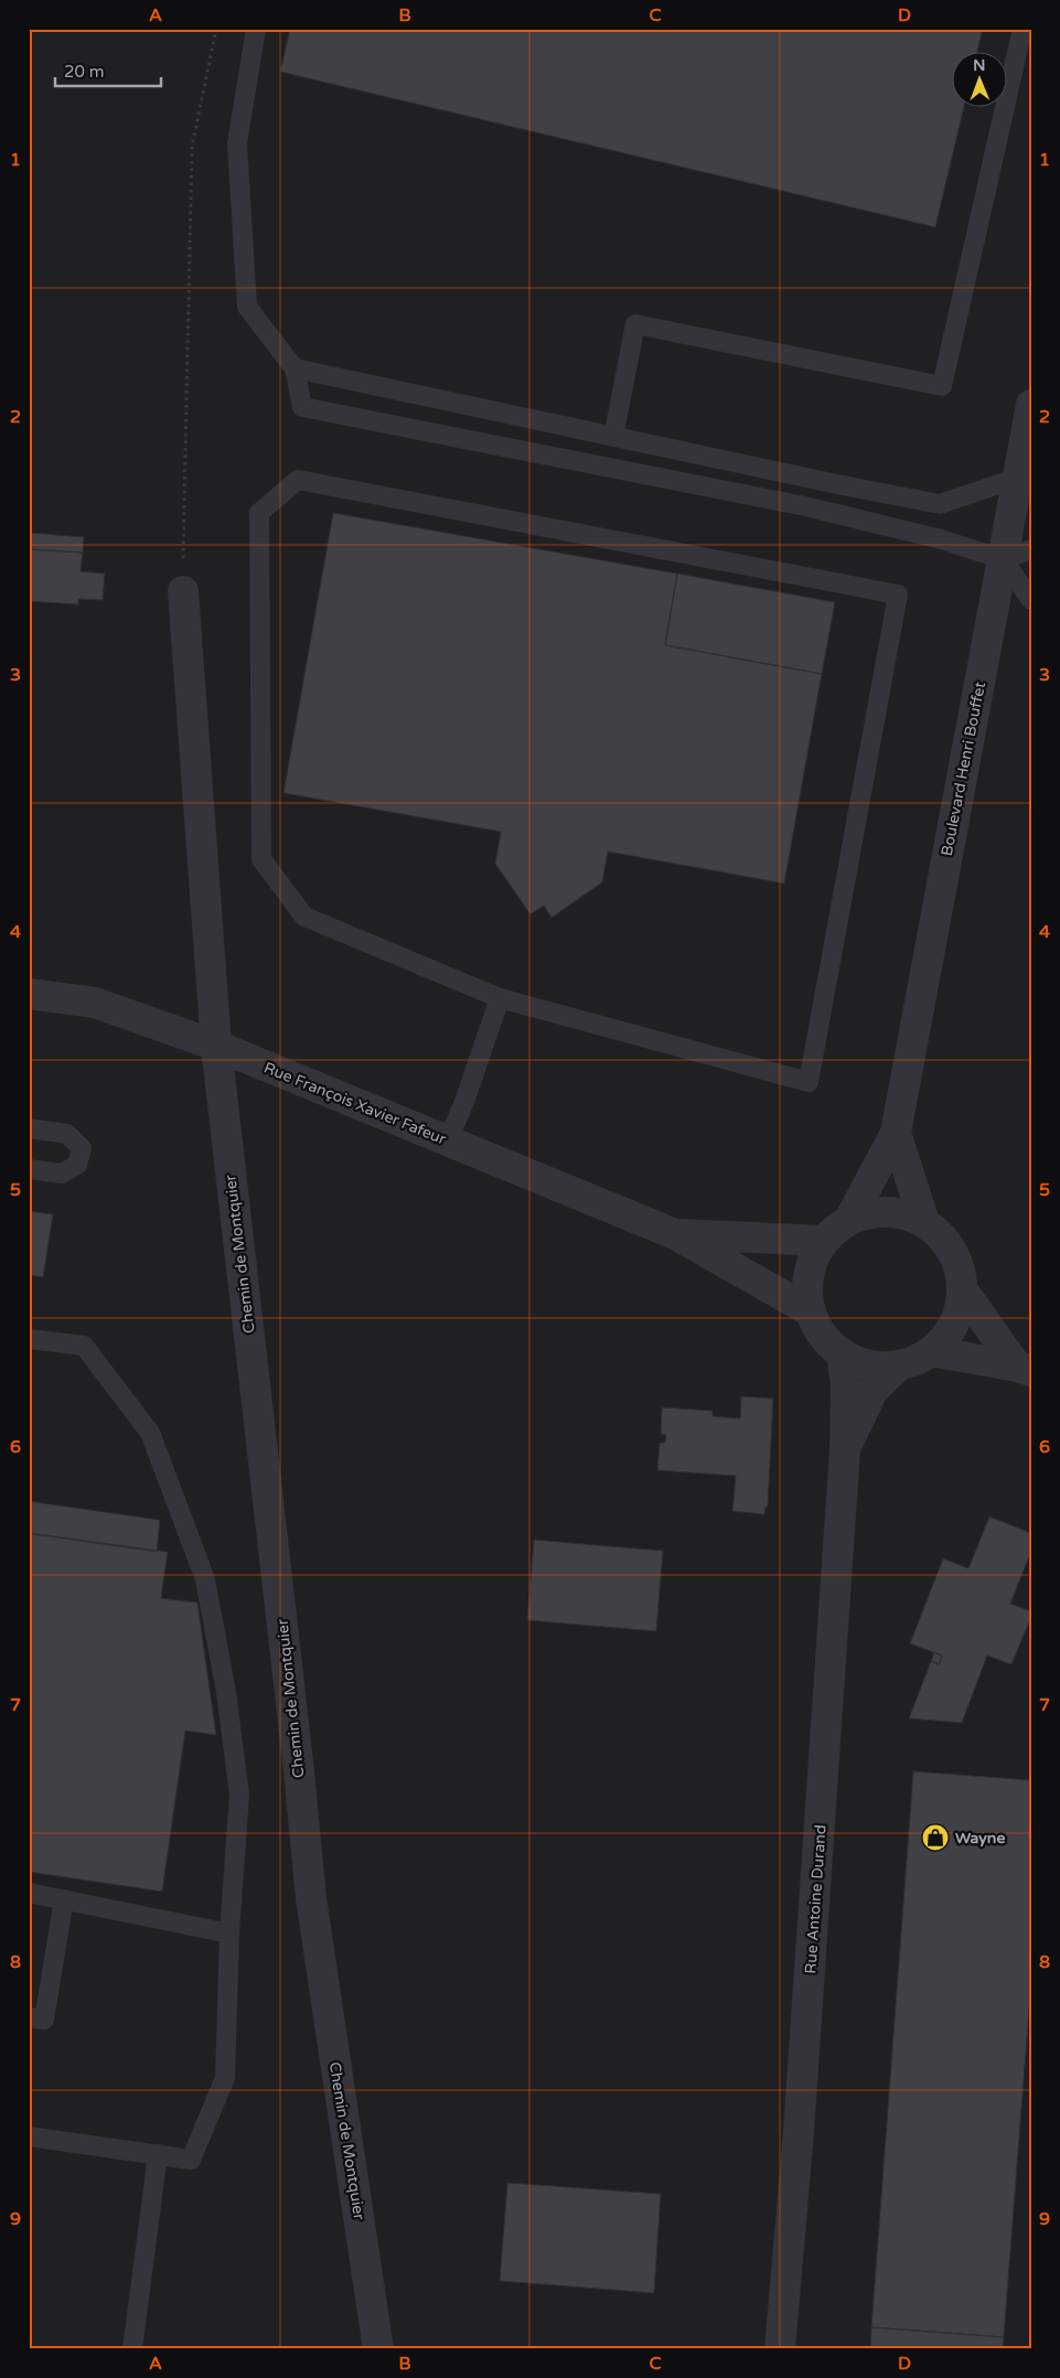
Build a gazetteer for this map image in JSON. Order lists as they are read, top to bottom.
{
  "streets": {
    "street": [
      "Boulevard Henri Bouffet",
      "Rue François Xavier Fafeur",
      "Chemin de Montquier",
      "Rue Antoine Durand"
    ]
  },
  "crossings": [
    ["Boulevard Henri Bouffet", "Rue François Xavier Fafeur"],
    ["Boulevard Henri Bouffet", "Rue Antoine Durand"],
    ["Rue François Xavier Fafeur", "Chemin de Montquier"],
    ["Rue François Xavier Fafeur", "Rue Antoine Durand"]
  ],
  "places": {
    "shop": ["Wayne"]
  },
  "scale_bar": "20 m",
  "north": "top",
  "grid": {
    "columns": [
      "A",
      "B",
      "C",
      "D"
    ],
    "rows": [
      "1",
      "2",
      "3",
      "4",
      "5",
      "6",
      "7",
      "8",
      "9"
    ]
  }
}
